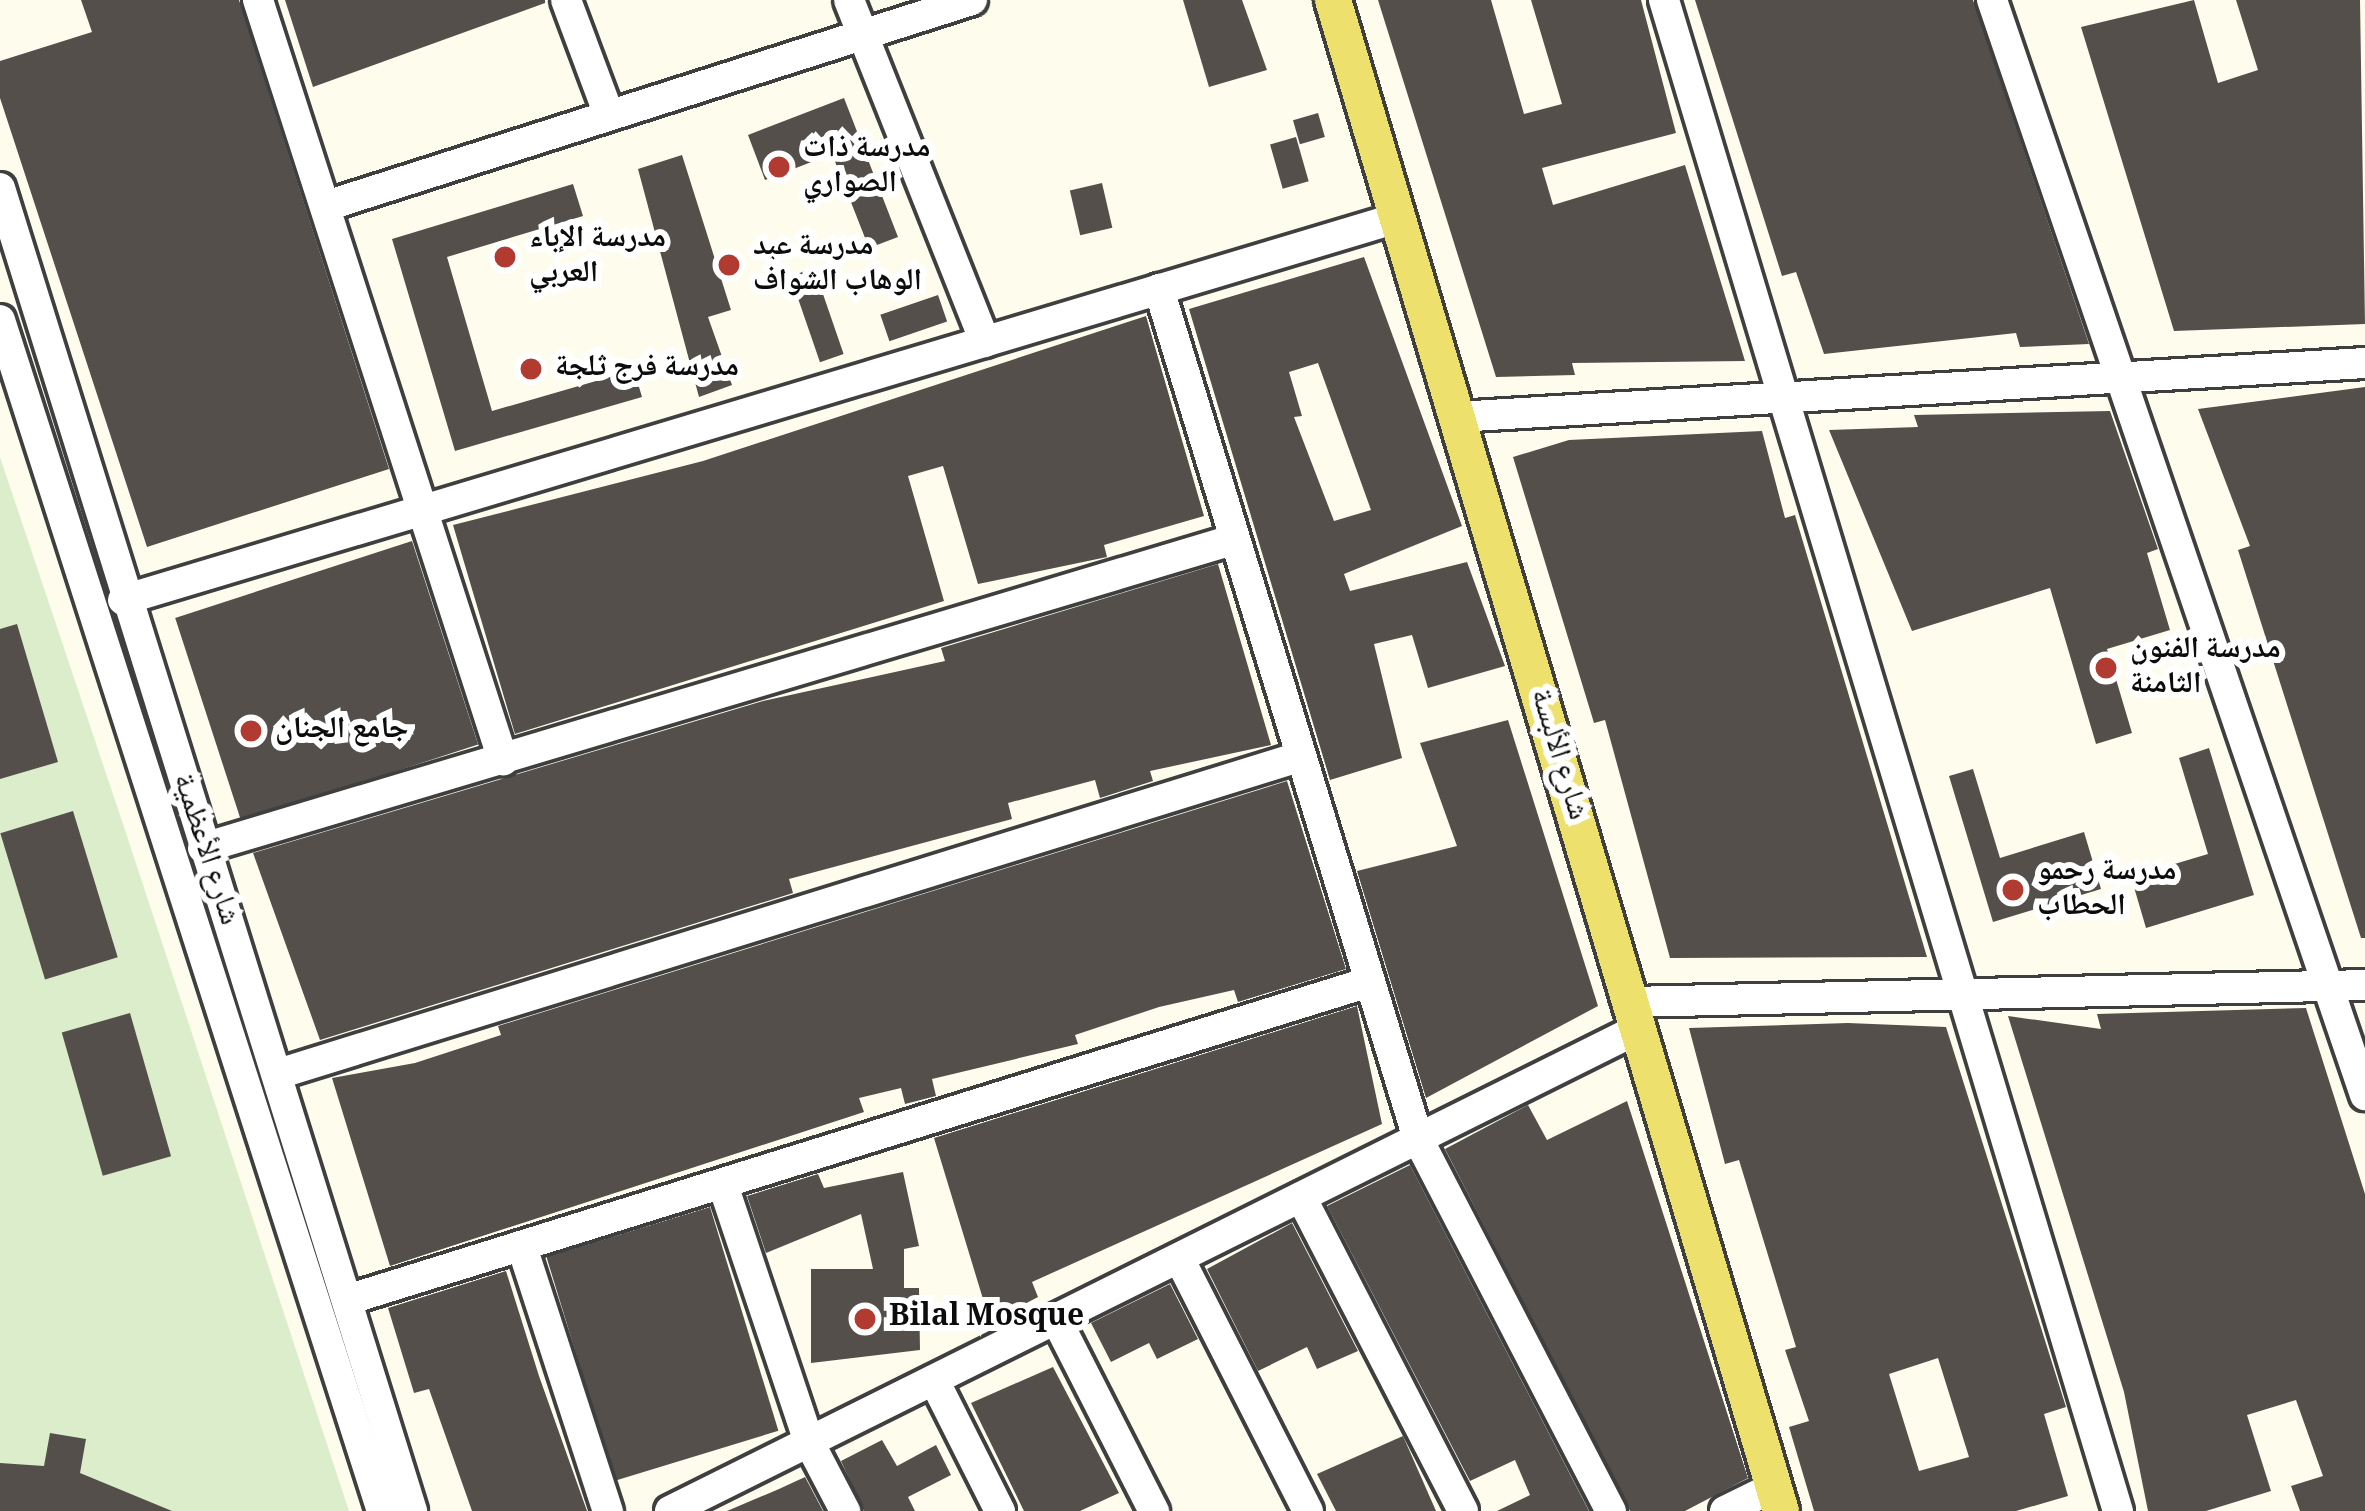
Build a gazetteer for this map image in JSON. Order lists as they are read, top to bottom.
{
  "streets": {
    "main road": ["شارع الألبسة"],
    "street": ["شارع الأعظمية"]
  },
  "places": [
    "مدرسة ذات الصواري",
    "مدرسة الإباء العربي",
    "مدرسة عبد الوهاب الشواف",
    "مدرسة فرج ثلجة",
    "مدرسة الفنون الثامنة",
    "جامع الجنان",
    "مدرسة رحمو الحطاب",
    "Bilal Mosque"
  ]
}
